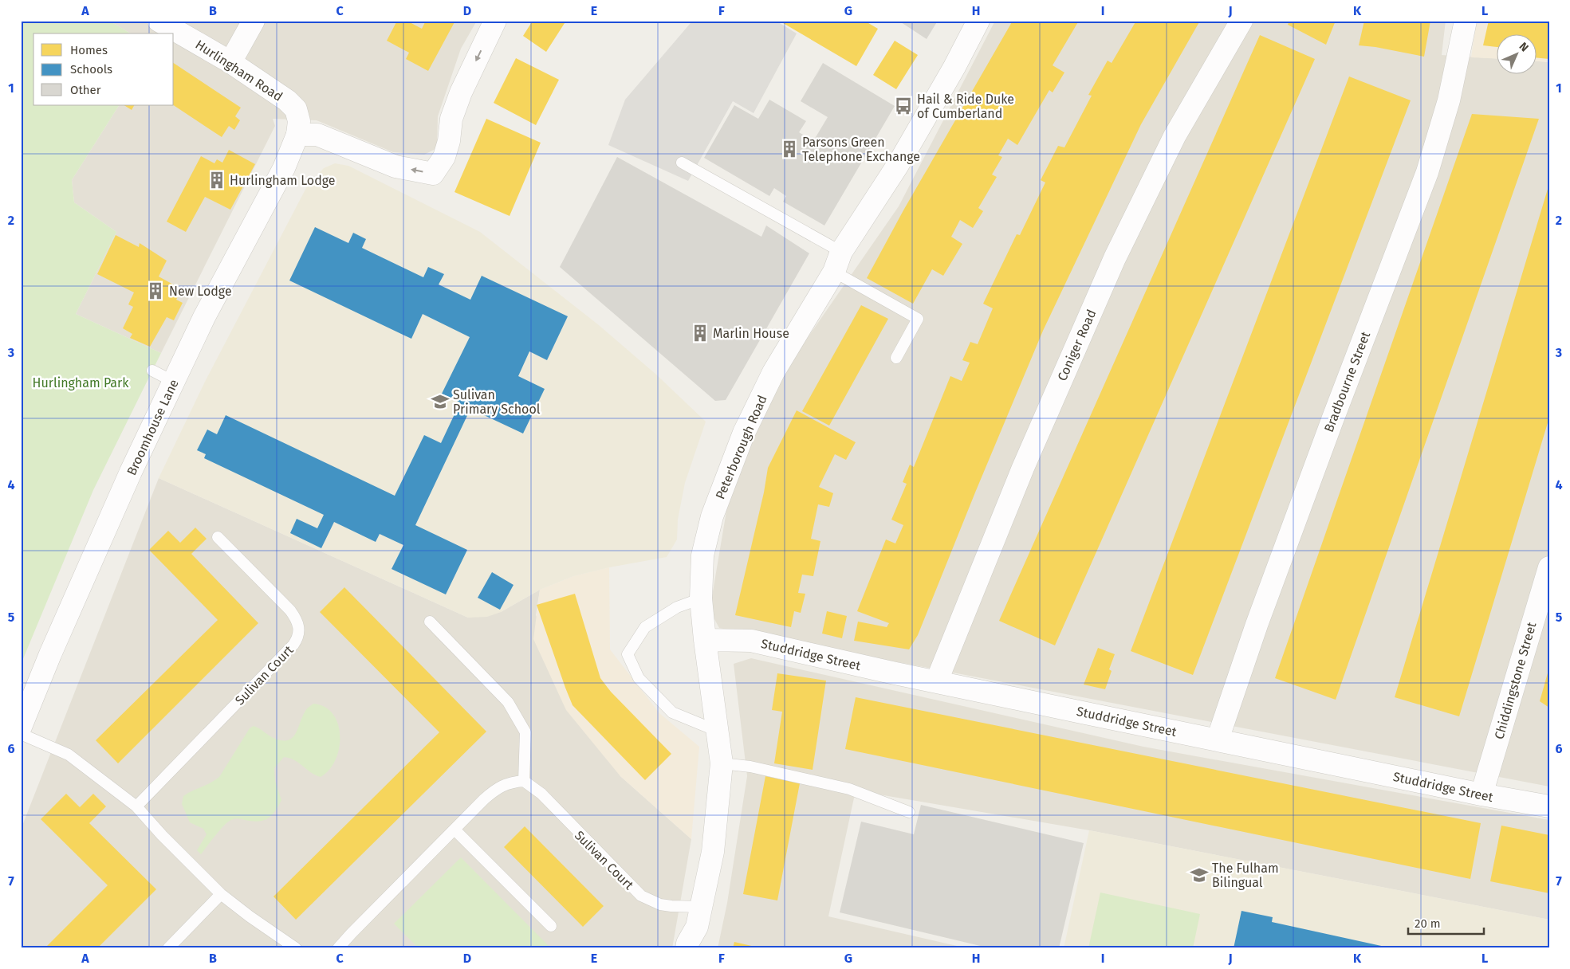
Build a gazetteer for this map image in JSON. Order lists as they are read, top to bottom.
{
  "streets": {
    "street": [
      "Hurlingham Road",
      "Coniger Road",
      "Bradbourne Street",
      "Broomhouse Lane",
      "Peterborough Road",
      "Studdridge Street",
      "Chiddingstone Street"
    ],
    "lane": ["Sulivan Court"]
  },
  "crossings": [
    ["Hurlingham Road", "Broomhouse Lane"],
    ["Coniger Road", "Studdridge Street"],
    ["Bradbourne Street", "Studdridge Street"],
    ["Peterborough Road", "Studdridge Street"],
    ["Peterborough Road", "Sulivan Court"],
    ["Studdridge Street", "Chiddingstone Street"]
  ],
  "parks": ["Hurlingham Park"],
  "places": {
    "bus stop": ["Hail & Ride Duke of Cumberland"],
    "building": [
      "Parsons Green Telephone Exchange",
      "Hurlingham Lodge",
      "New Lodge",
      "Marlin House"
    ],
    "school or university": ["Sulivan Primary School", "The Fulham Bilingual"]
  },
  "legend": ["Homes", "Schools", "Other"],
  "scale_bar": "20 m",
  "north": "top right",
  "grid": {
    "columns": [
      "A",
      "B",
      "C",
      "D",
      "E",
      "F",
      "G",
      "H",
      "I",
      "J",
      "K",
      "L"
    ],
    "rows": [
      "1",
      "2",
      "3",
      "4",
      "5",
      "6",
      "7"
    ]
  }
}
